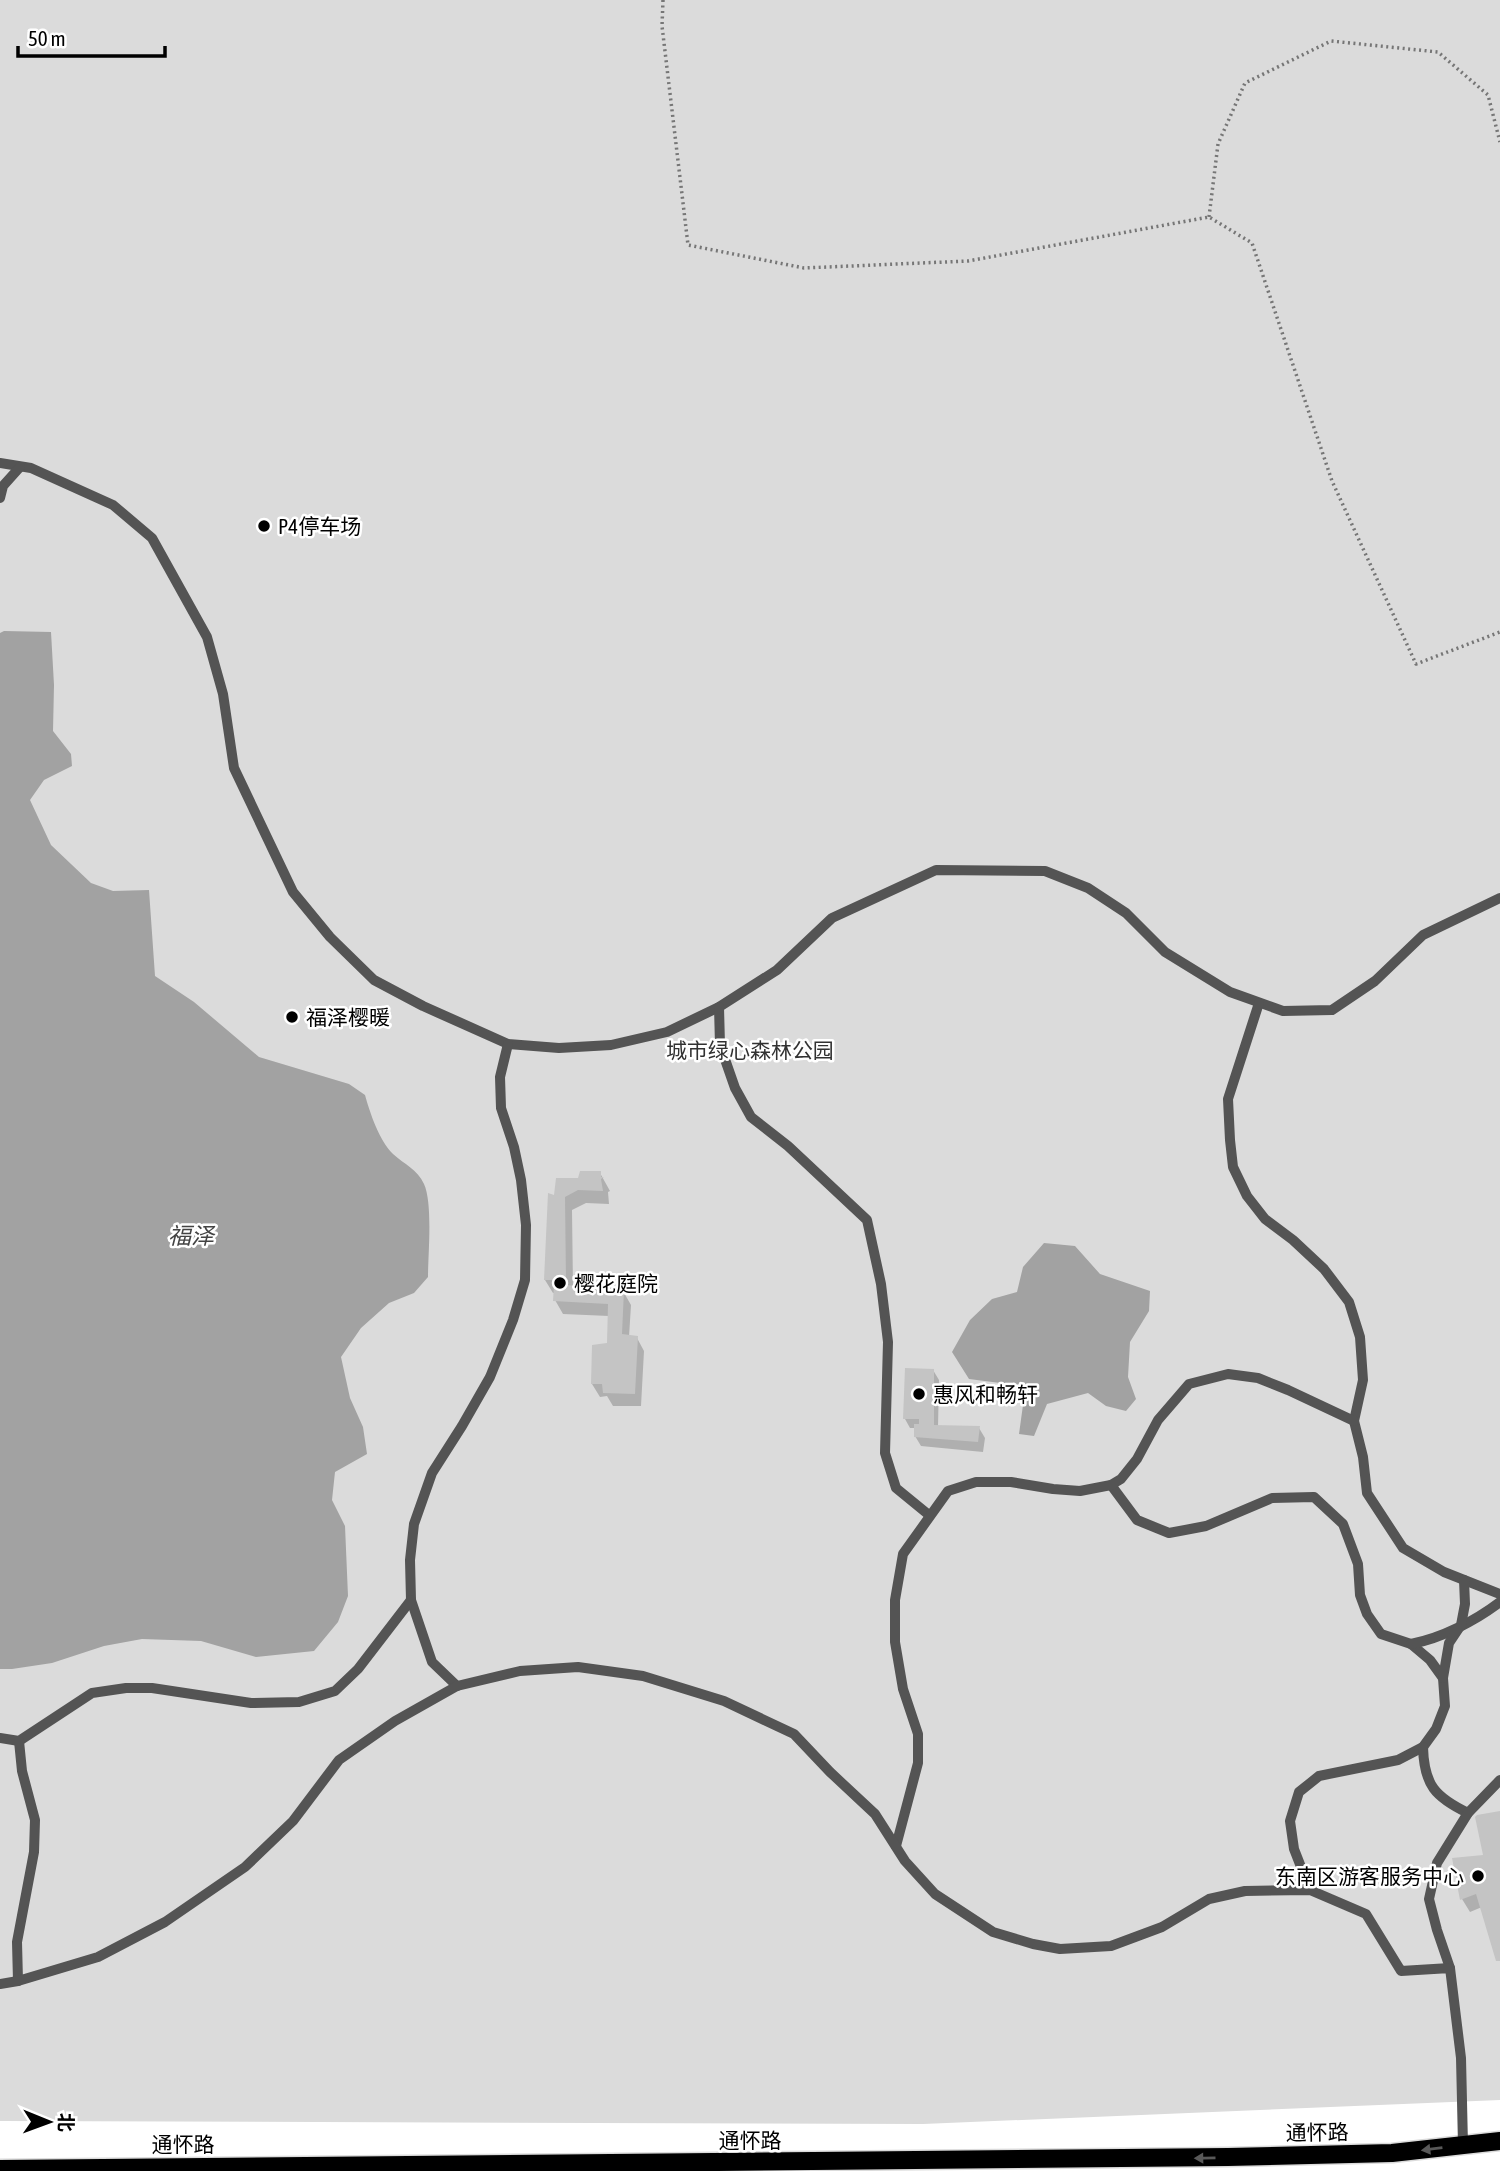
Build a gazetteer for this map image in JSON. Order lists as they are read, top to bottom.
{
  "streets": {
    "main road": ["通怀路"]
  },
  "one_way": ["通怀路"],
  "water": ["福泽"],
  "parks": ["城市绿心森林公园"],
  "places": [
    "P4停车场",
    "福泽樱暖",
    "樱花庭院",
    "惠风和畅轩",
    "东南区游客服务中心"
  ],
  "scale_bar": "50 m",
  "north": "right"
}
